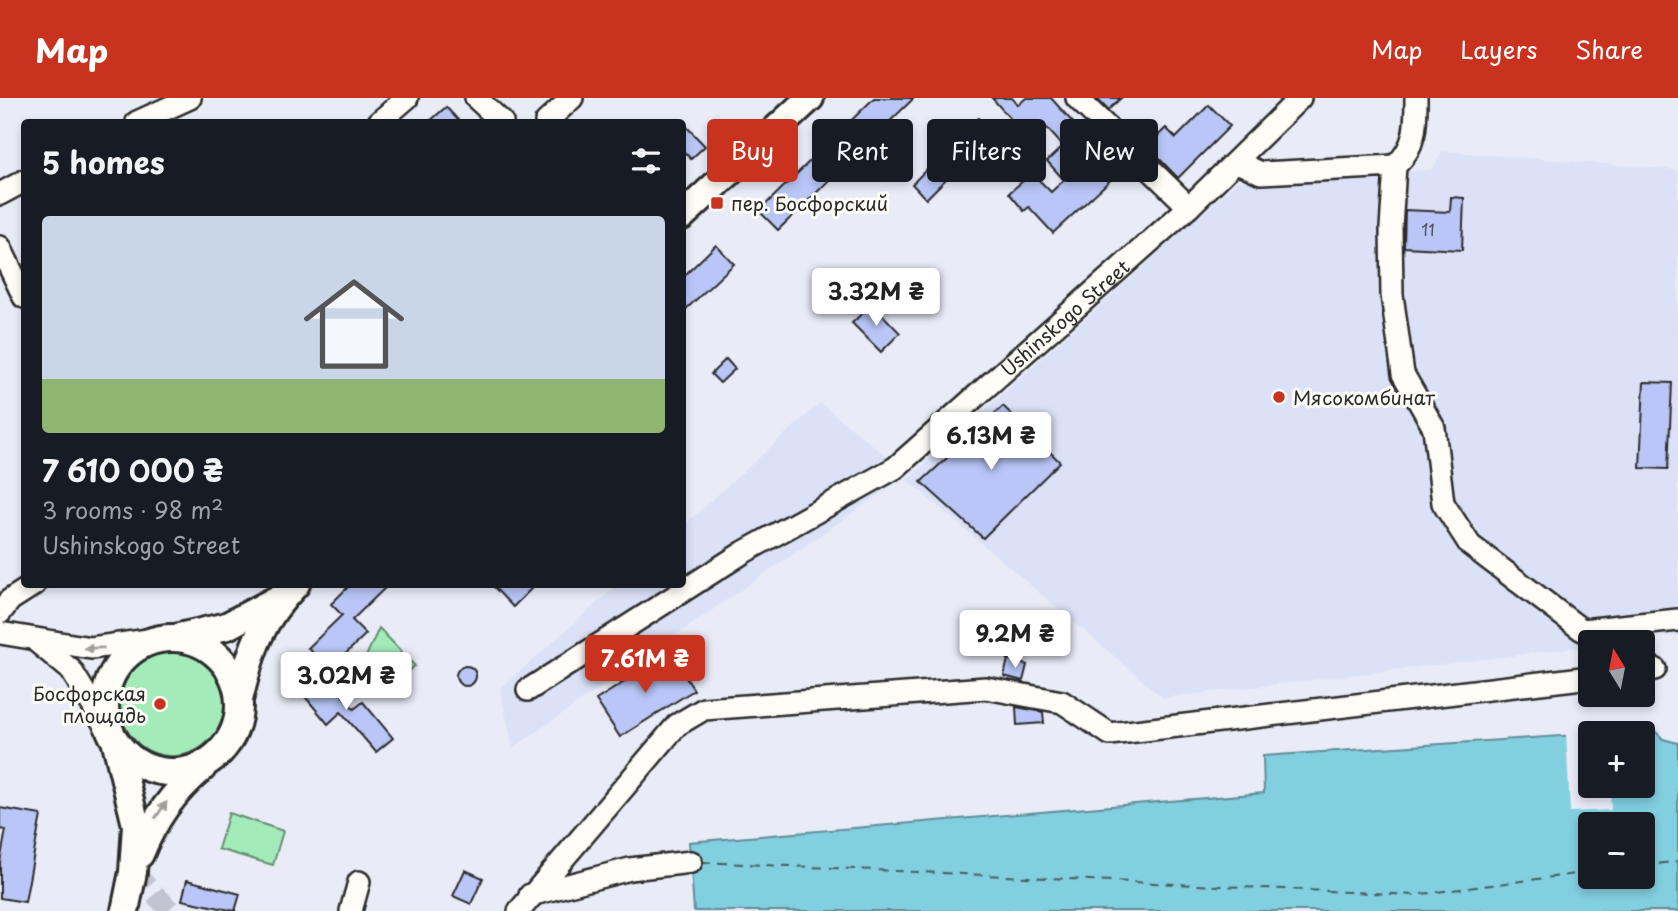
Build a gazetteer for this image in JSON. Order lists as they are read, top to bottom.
{
  "streets": {
    "street": ["Ushinskogo Street"]
  },
  "places": {
    "transit": ["пер. Босфорский"],
    "other": ["Мясокомбинат", "Босфорская площадь"]
  },
  "house_numbers": ["11"],
  "north": "top",
  "page": {
    "header": "Map",
    "nav": ["Map", "Layers", "Share"],
    "chip": [
      "Buy",
      "Rent",
      "Filters",
      "New"
    ],
    "heading": "5 homes",
    "list": [
      {
        "name": "7 610 000 ₴",
        "note": "3 rooms · 98 m² · Ushinskogo Street"
      }
    ],
    "price": [
      "3.32M ₴",
      "6.13M ₴",
      "9.2M ₴",
      "7.61M ₴",
      "3.02M ₴"
    ],
    "map_buttons": ["+", "−"]
  }
}
